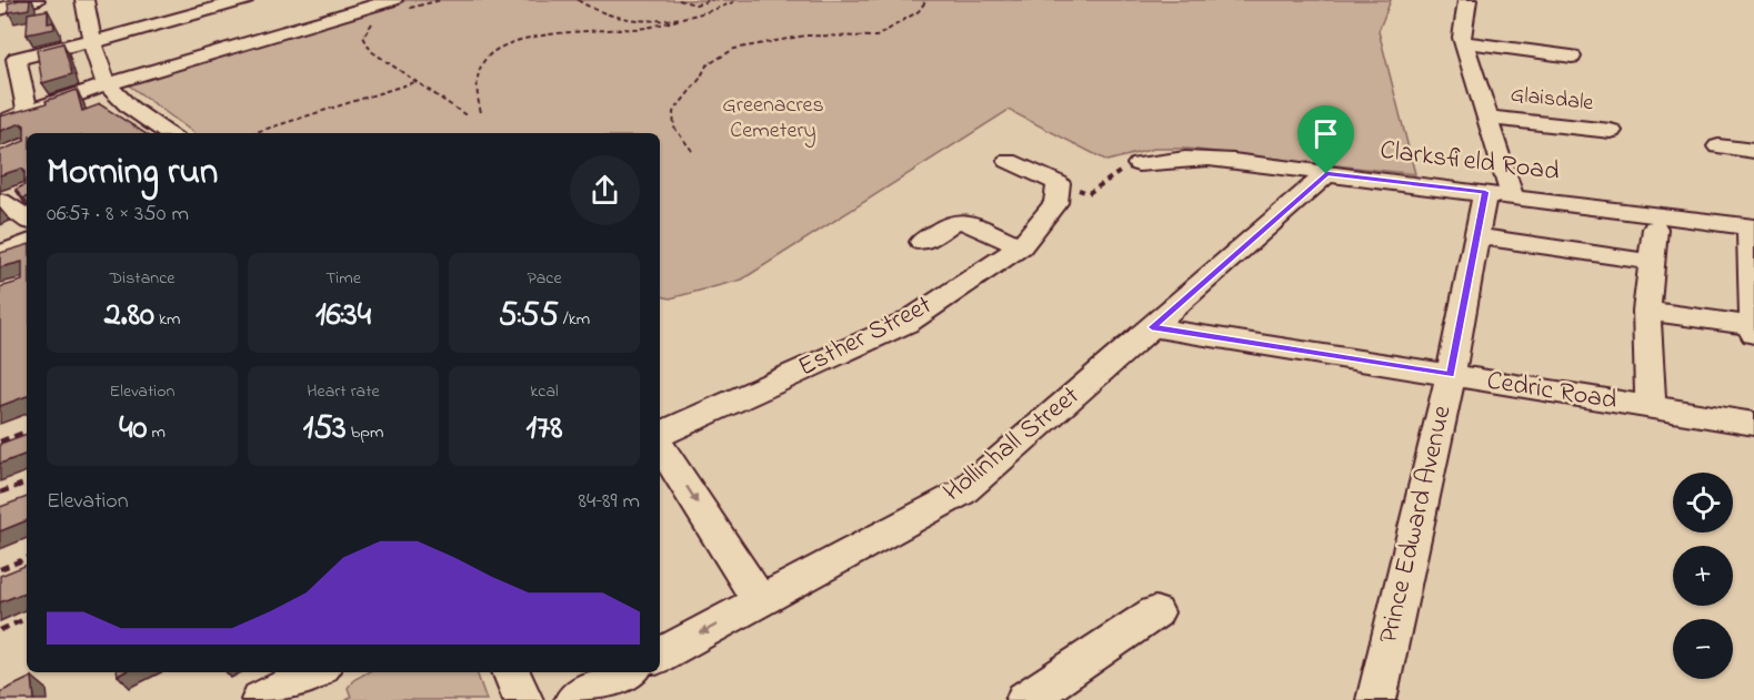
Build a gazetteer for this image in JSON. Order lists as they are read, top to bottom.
{
  "streets": {
    "street": [
      "Glaisdale",
      "Clarksfield Road",
      "Esther Street",
      "Cedric Road",
      "Hollinhall Street",
      "Prince Edward Avenue"
    ]
  },
  "crossings": [
    ["Clarksfield Road", "Hollinhall Street"],
    ["Clarksfield Road", "Prince Edward Avenue"],
    ["Cedric Road", "Hollinhall Street"],
    ["Cedric Road", "Prince Edward Avenue"]
  ],
  "parks": ["Greenacres Cemetery"],
  "page": {
    "heading": ["Morning run", "06:57 · 8 × 350 m"],
    "stats": [
      ["Distance", "2.80 km"],
      ["Time", "16:34"],
      ["Pace", "5:55 /km"],
      ["Elevation", "40 m"],
      ["Heart rate", "153 bpm"],
      ["kcal", "178"]
    ],
    "map_buttons": ["+", "−"],
    "chart": ["Elevation", "84–89 m"]
  }
}
